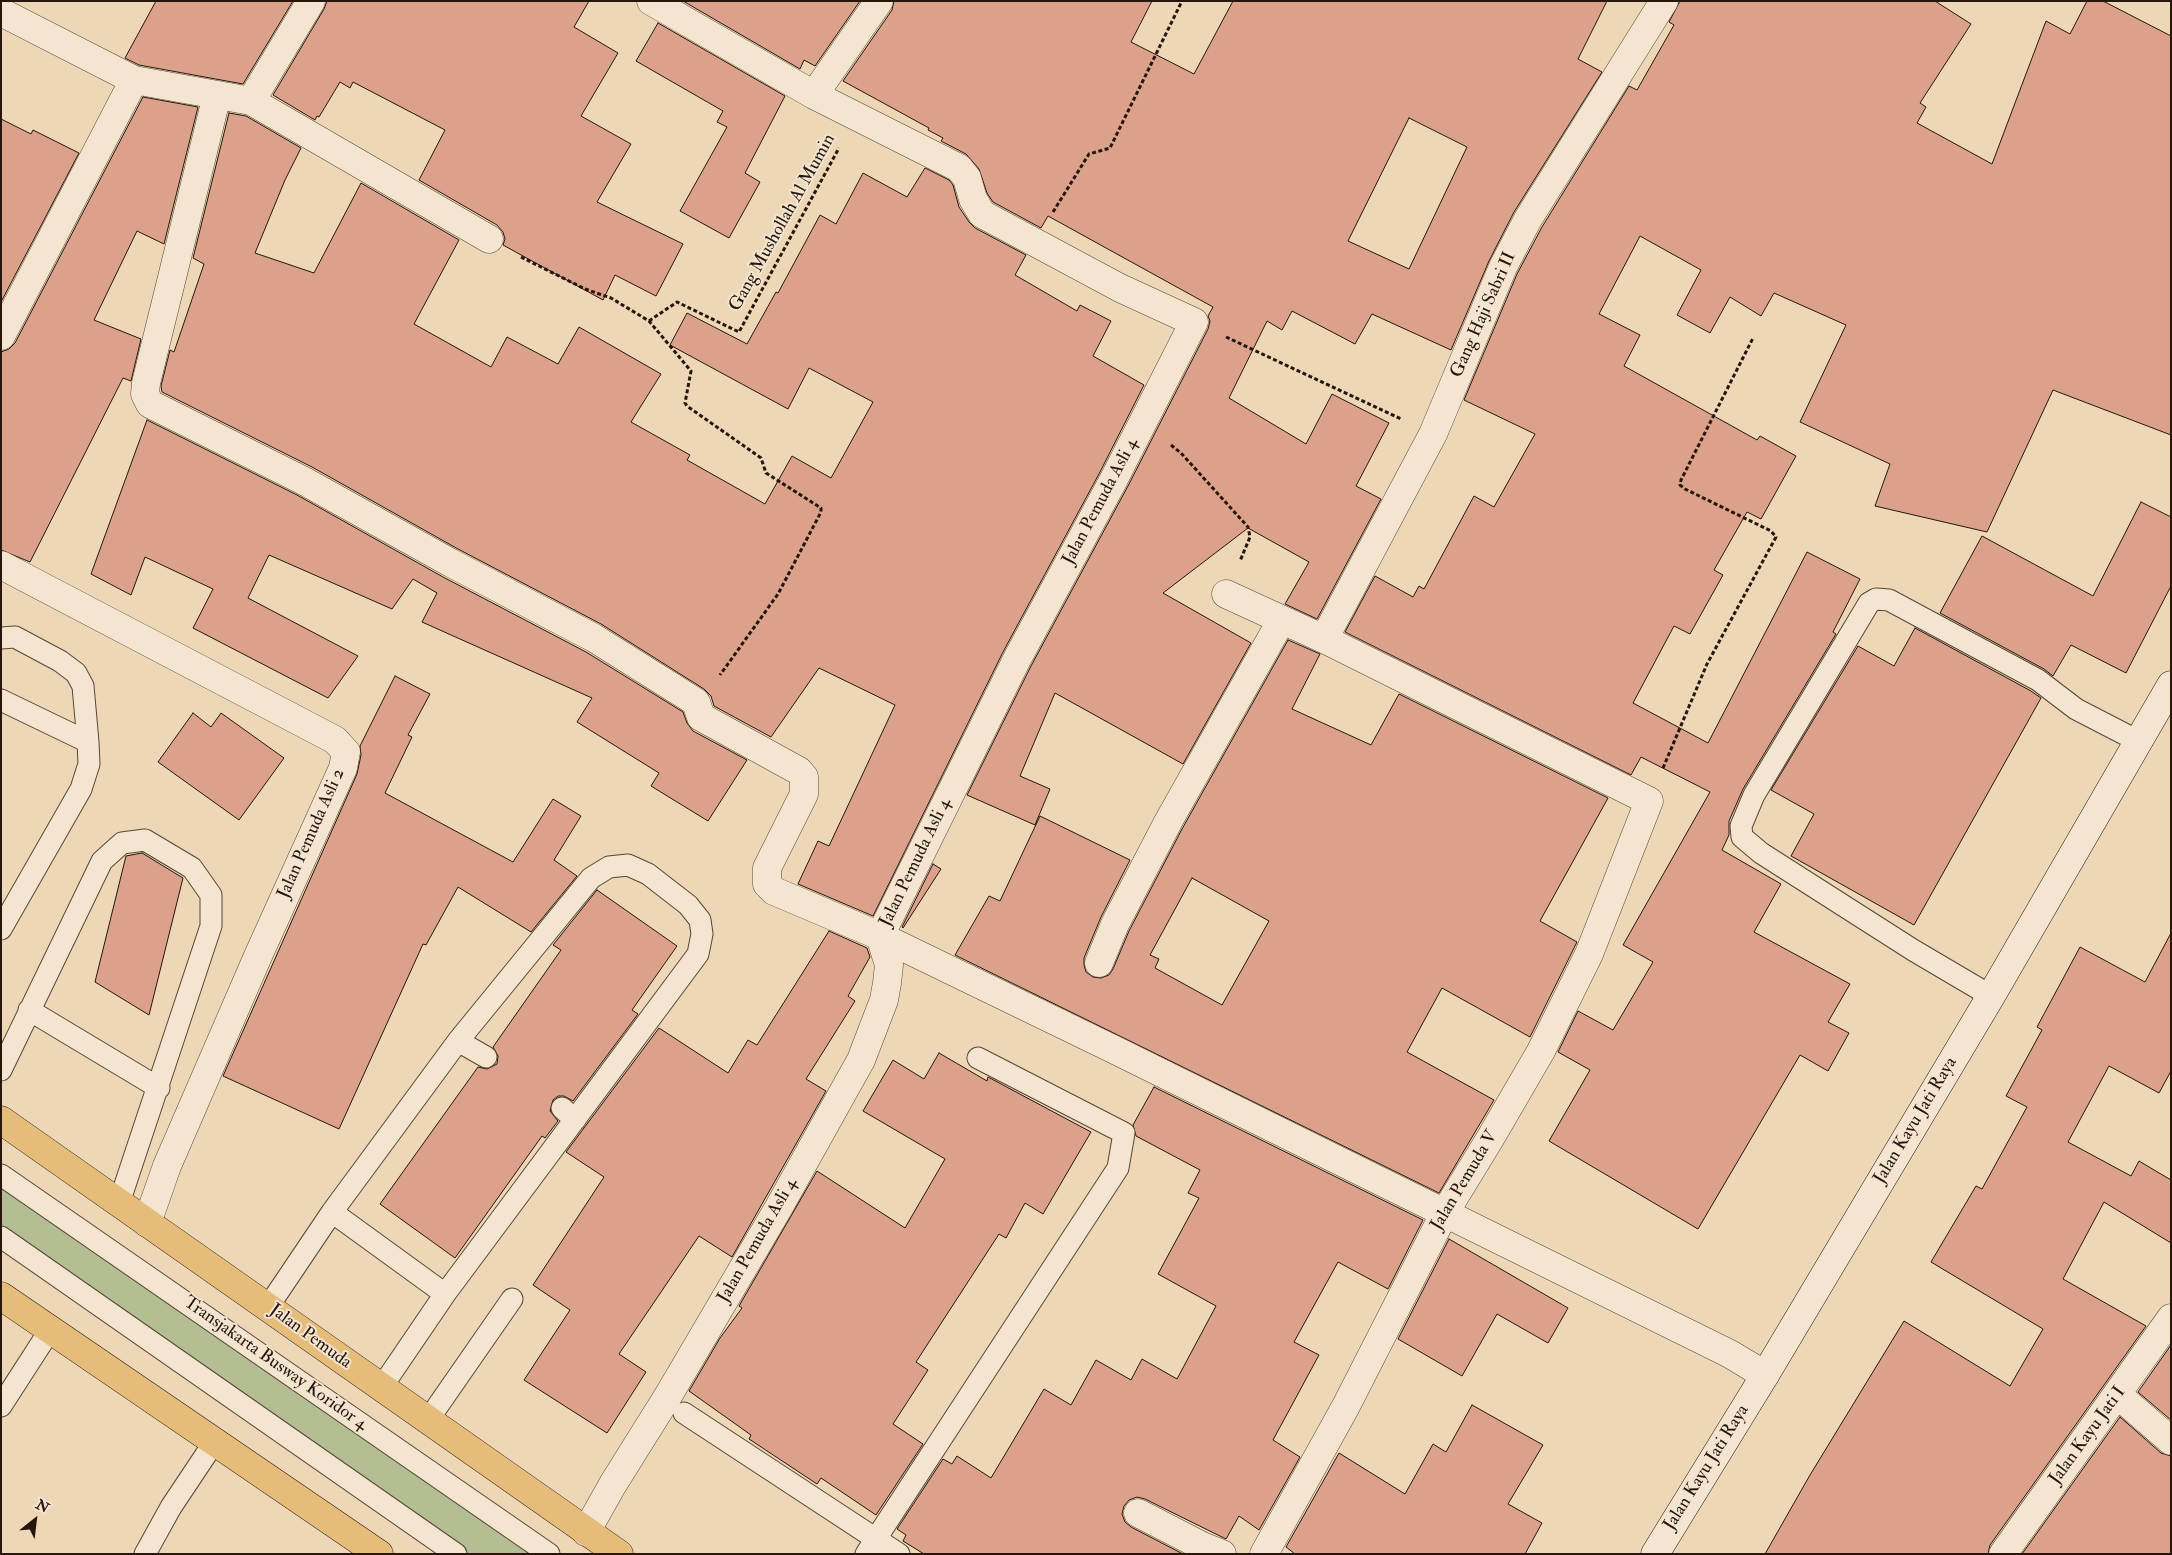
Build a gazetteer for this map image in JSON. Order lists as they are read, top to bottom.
{
  "streets": {
    "main road": ["Jalan Pemuda"],
    "street": [
      "Gang Haji Sabri II",
      "Jalan Pemuda Asli 4",
      "Jalan Pemuda Asli 2",
      "Jalan Kayu Jati Raya",
      "Jalan Pemuda V",
      "Jalan Kayu Jati I"
    ],
    "lane": ["Transjakarta Busway Koridor 4"],
    "path": ["Gang Mushollah Al Mumin"]
  },
  "crossings": [
    ["Jalan Pemuda Asli 4", "Jalan Pemuda"],
    ["Jalan Pemuda Asli 2", "Jalan Pemuda"]
  ],
  "north": "top right"
}
